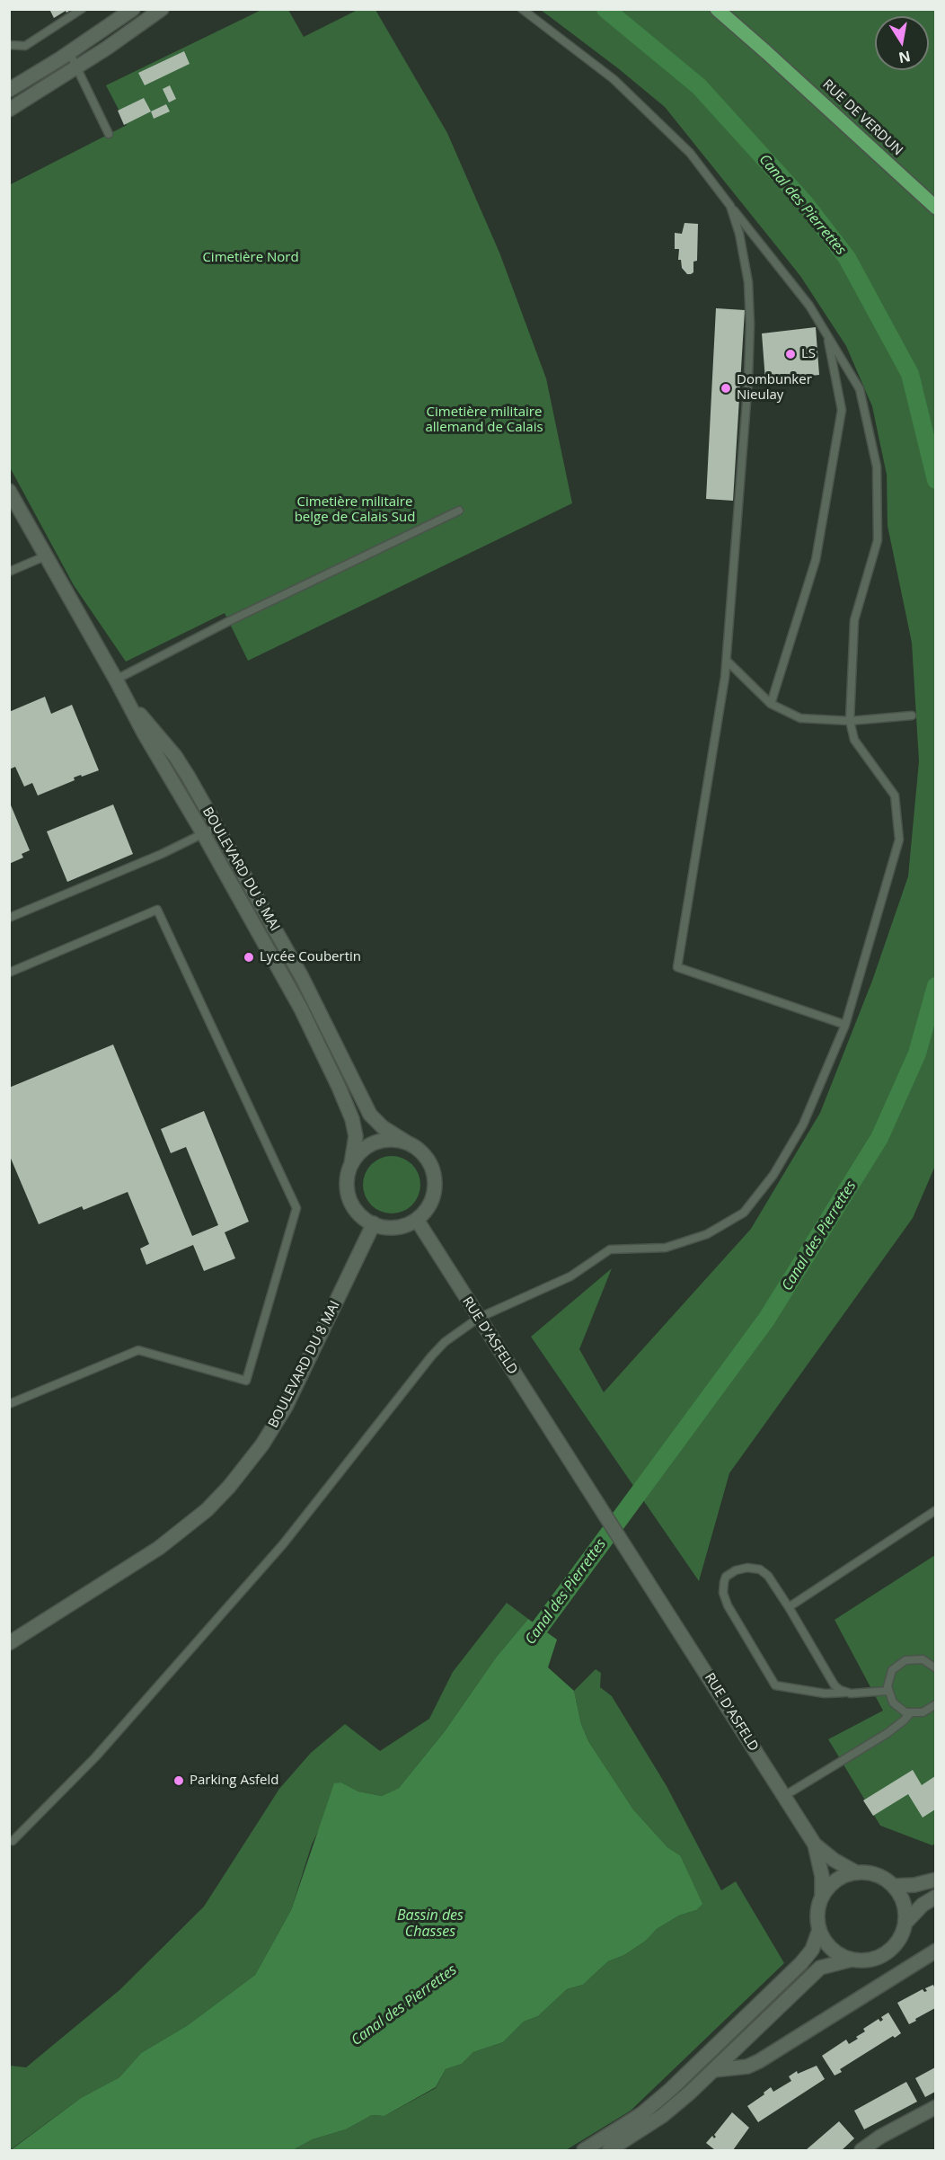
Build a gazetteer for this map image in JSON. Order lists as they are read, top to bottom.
{
  "streets": {
    "main road": ["RUE DE VERDUN"],
    "street": ["BOULEVARD DU 8 MAI", "RUE D'ASFELD"]
  },
  "crossings": [
    ["BOULEVARD DU 8 MAI", "RUE D'ASFELD"]
  ],
  "water": ["Canal des Pierrettes", "Bassin des Chasses"],
  "parks": ["Cimetière Nord", "Cimetière militaire allemand de Calais", "Cimetière militaire belge de Calais Sud"],
  "places": [
    "LS",
    "Dombunker Nieulay",
    "Lycée Coubertin",
    "Parking Asfeld"
  ],
  "north": "bottom"
}
